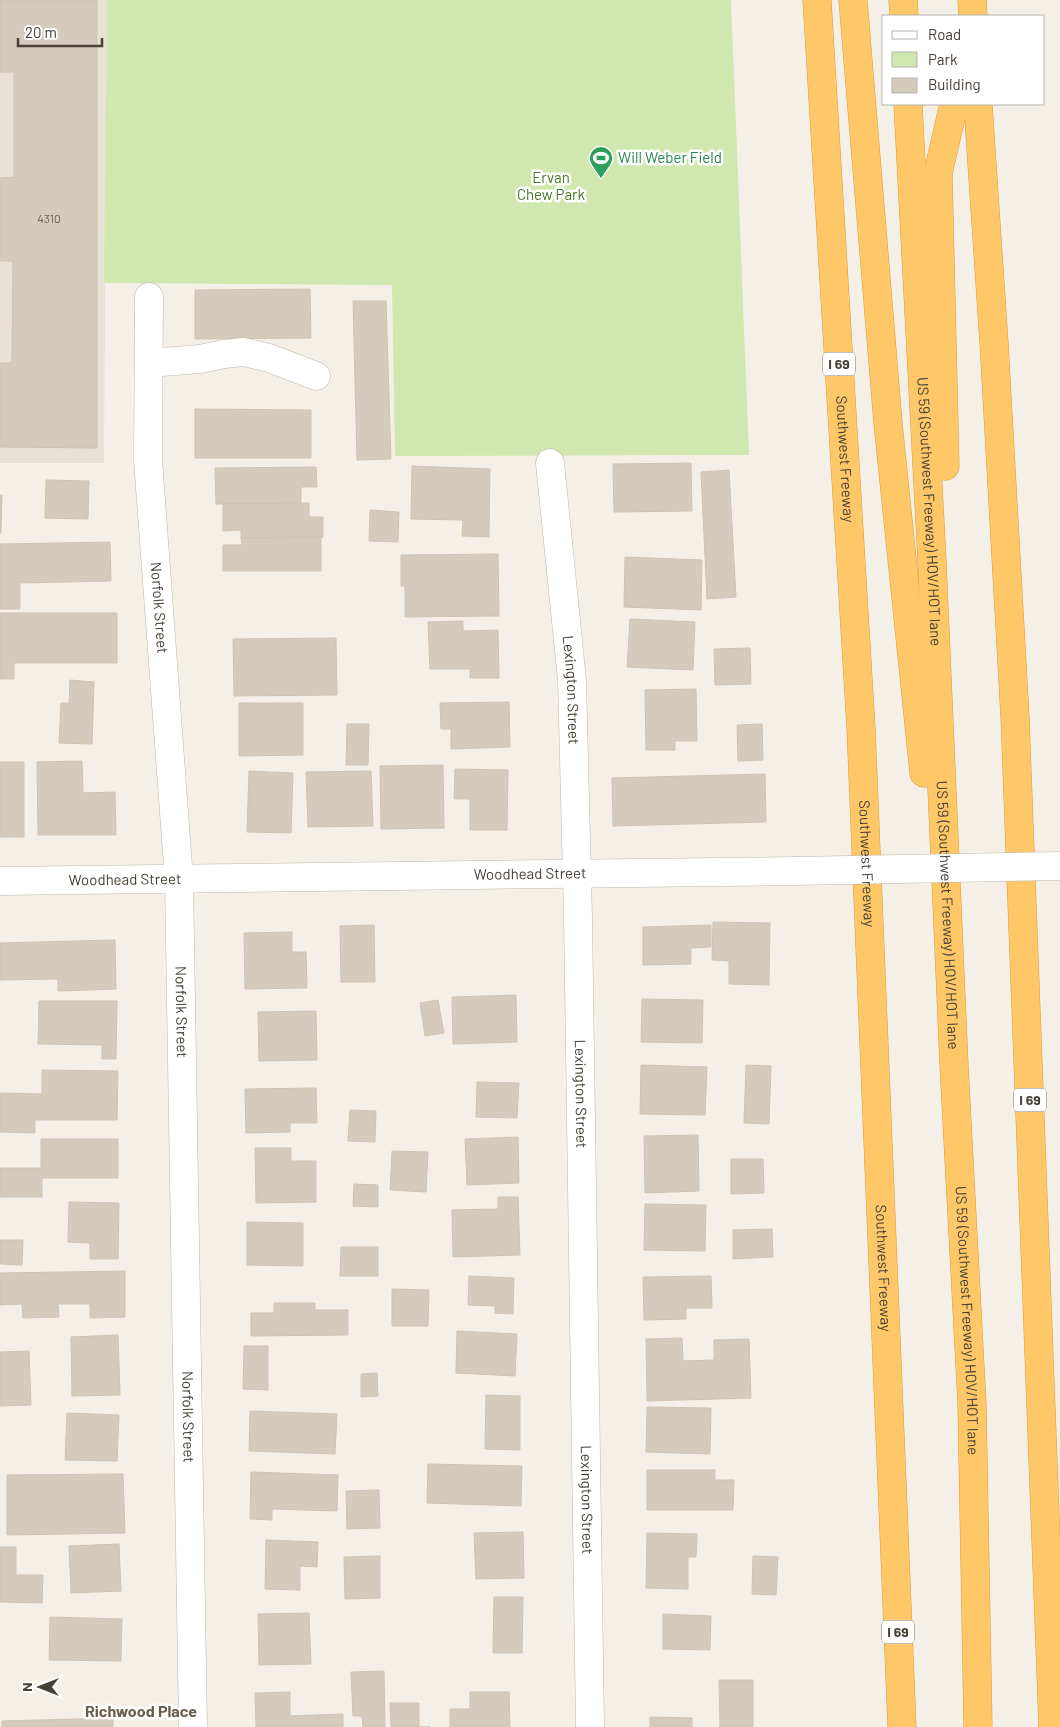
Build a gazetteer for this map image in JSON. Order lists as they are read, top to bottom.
{
  "streets": {
    "highway": ["I 69", "Southwest Freeway", "US 59 (Southwest Freeway) HOV/HOT lane"],
    "street": ["Norfolk Street", "Lexington Street", "Woodhead Street"]
  },
  "crossings": [
    ["Norfolk Street", "Woodhead Street"],
    ["Lexington Street", "Woodhead Street"]
  ],
  "districts": ["Richwood Place"],
  "parks": ["Ervan Chew Park"],
  "places": {
    "sports": ["Will Weber Field"]
  },
  "house_numbers": ["4310"],
  "legend": ["Road", "Park", "Building"],
  "scale_bar": "20 m",
  "north": "left"
}
